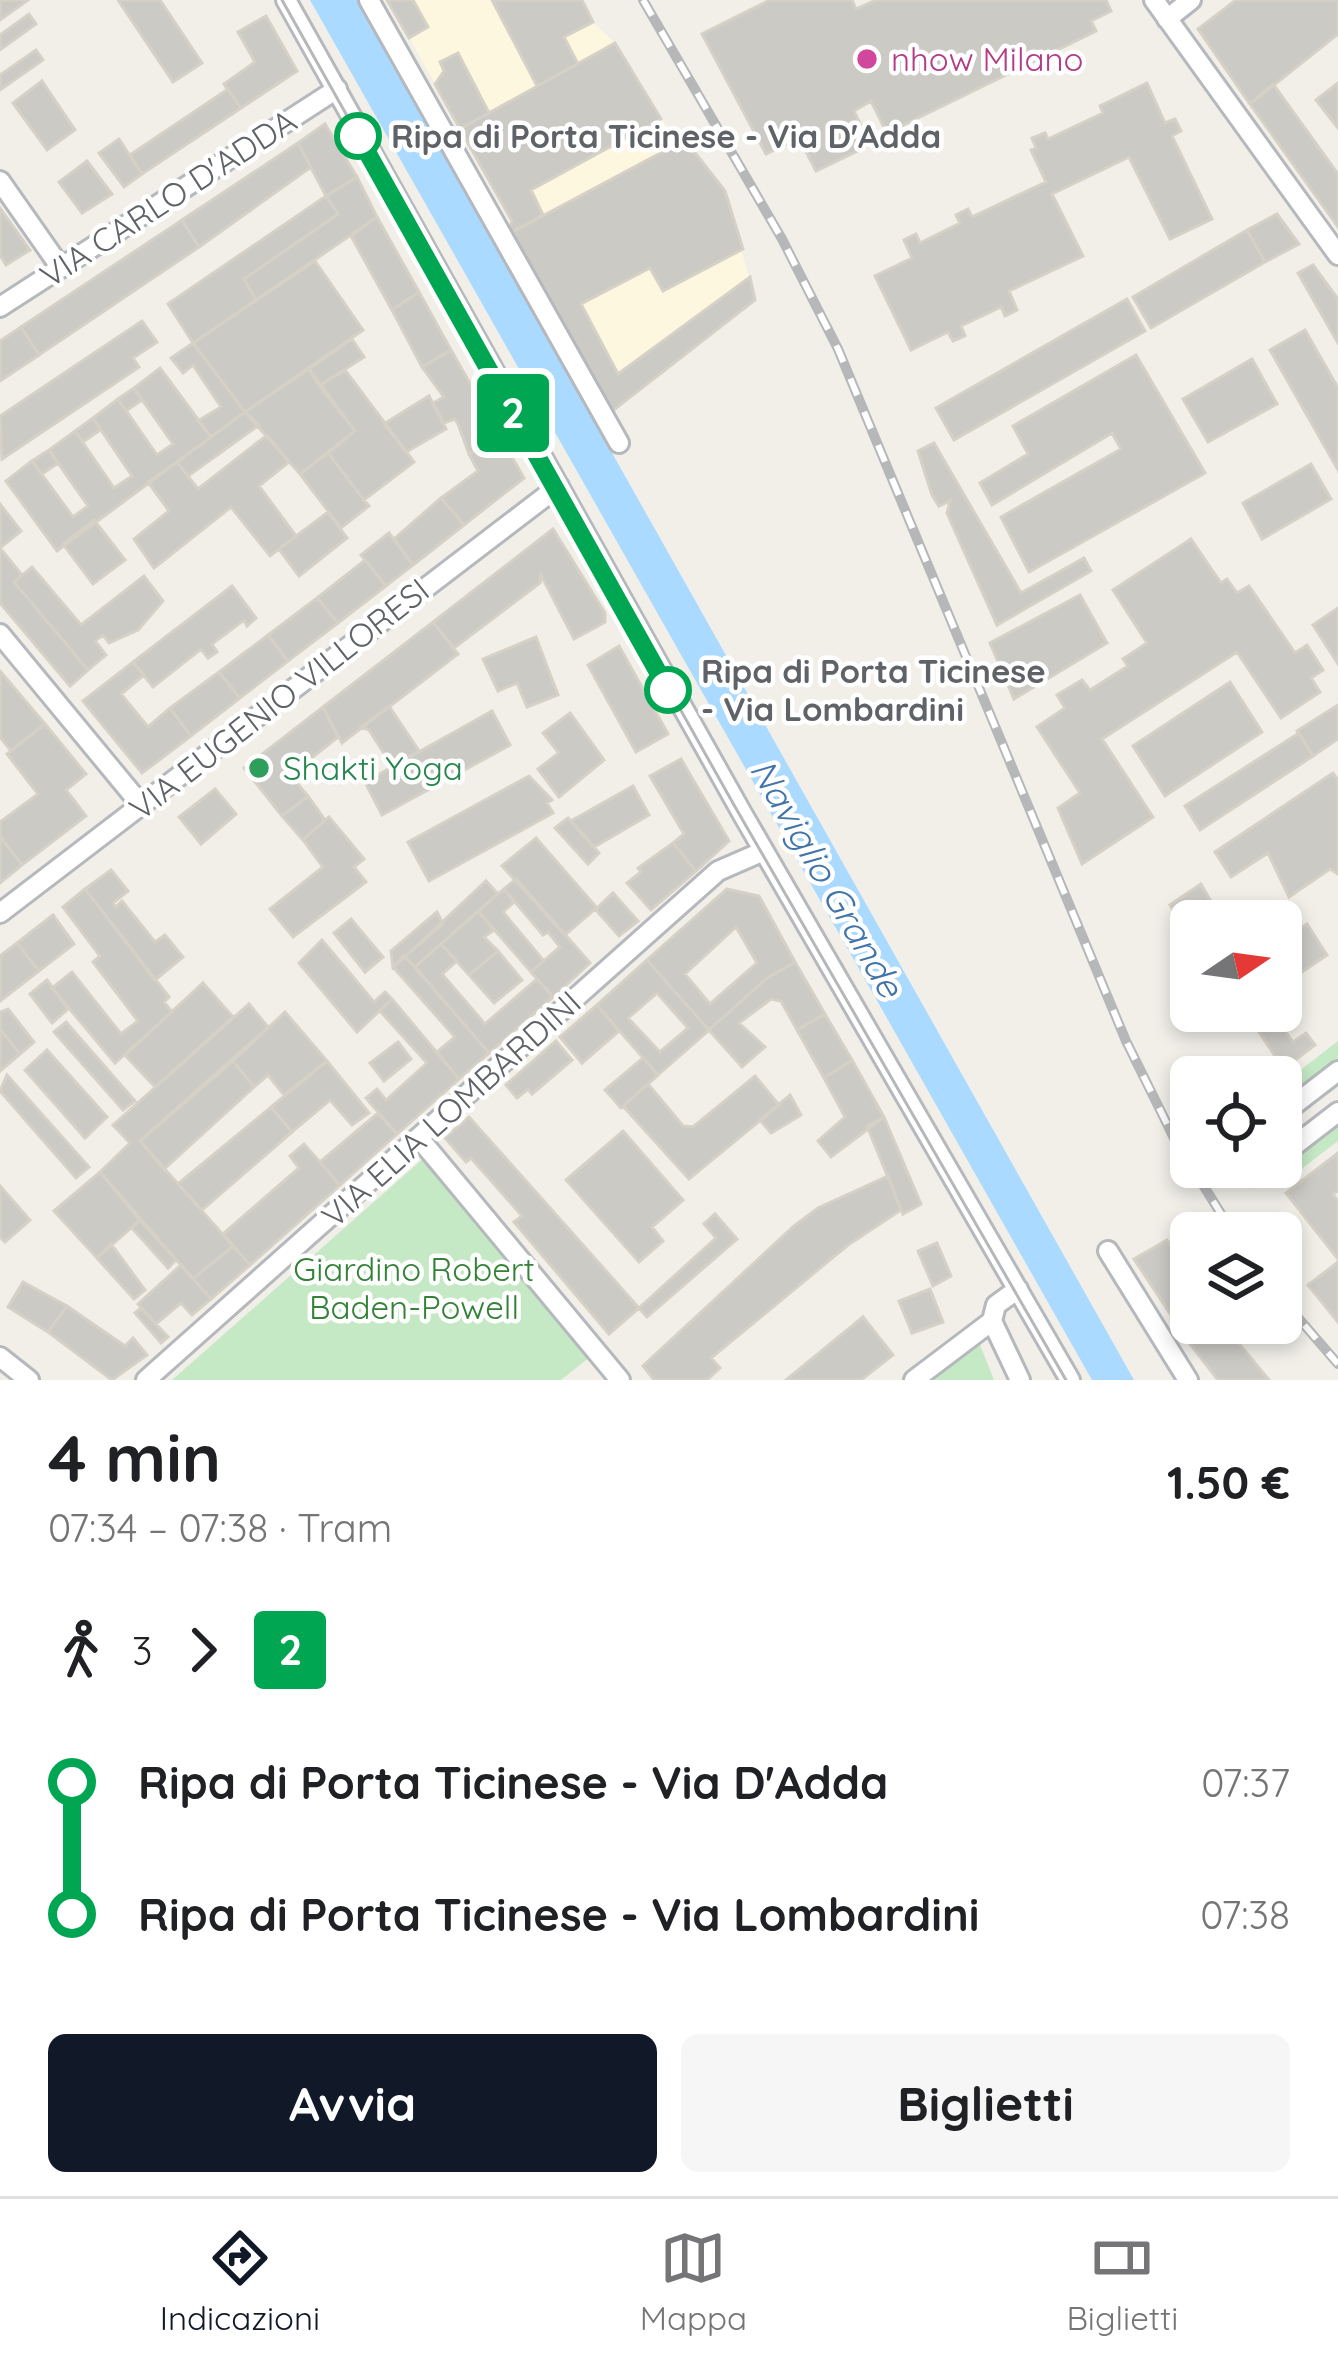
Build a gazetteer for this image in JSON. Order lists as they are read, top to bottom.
{
  "streets": {
    "street": ["VIA CARLO D'ADDA", "VIA EUGENIO VILLORESI", "VIA ELIA LOMBARDINI"]
  },
  "water": ["Naviglio Grande"],
  "parks": ["Giardino Robert Baden-Powell"],
  "places": [
    "nhow Milano",
    "Ripa di Porta Ticinese - Via D'Adda",
    "Ripa di Porta Ticinese - Via Lombardini",
    "Shakti Yoga"
  ],
  "lines": ["tram line 2"],
  "north": "right",
  "page": {
    "on_map": "2",
    "heading": ["4 min", "07:34 – 07:38 · Tram", "1.50 €"],
    "legs": ["3", "2"],
    "list": [
      {
        "name": "Ripa di Porta Ticinese - Via D'Adda",
        "value": "07:37"
      },
      {
        "name": "Ripa di Porta Ticinese - Via Lombardini",
        "value": "07:38"
      }
    ],
    "buttons": ["Avvia", "Biglietti"],
    "tabs": ["Indicazioni", "Mappa", "Biglietti"]
  }
}
